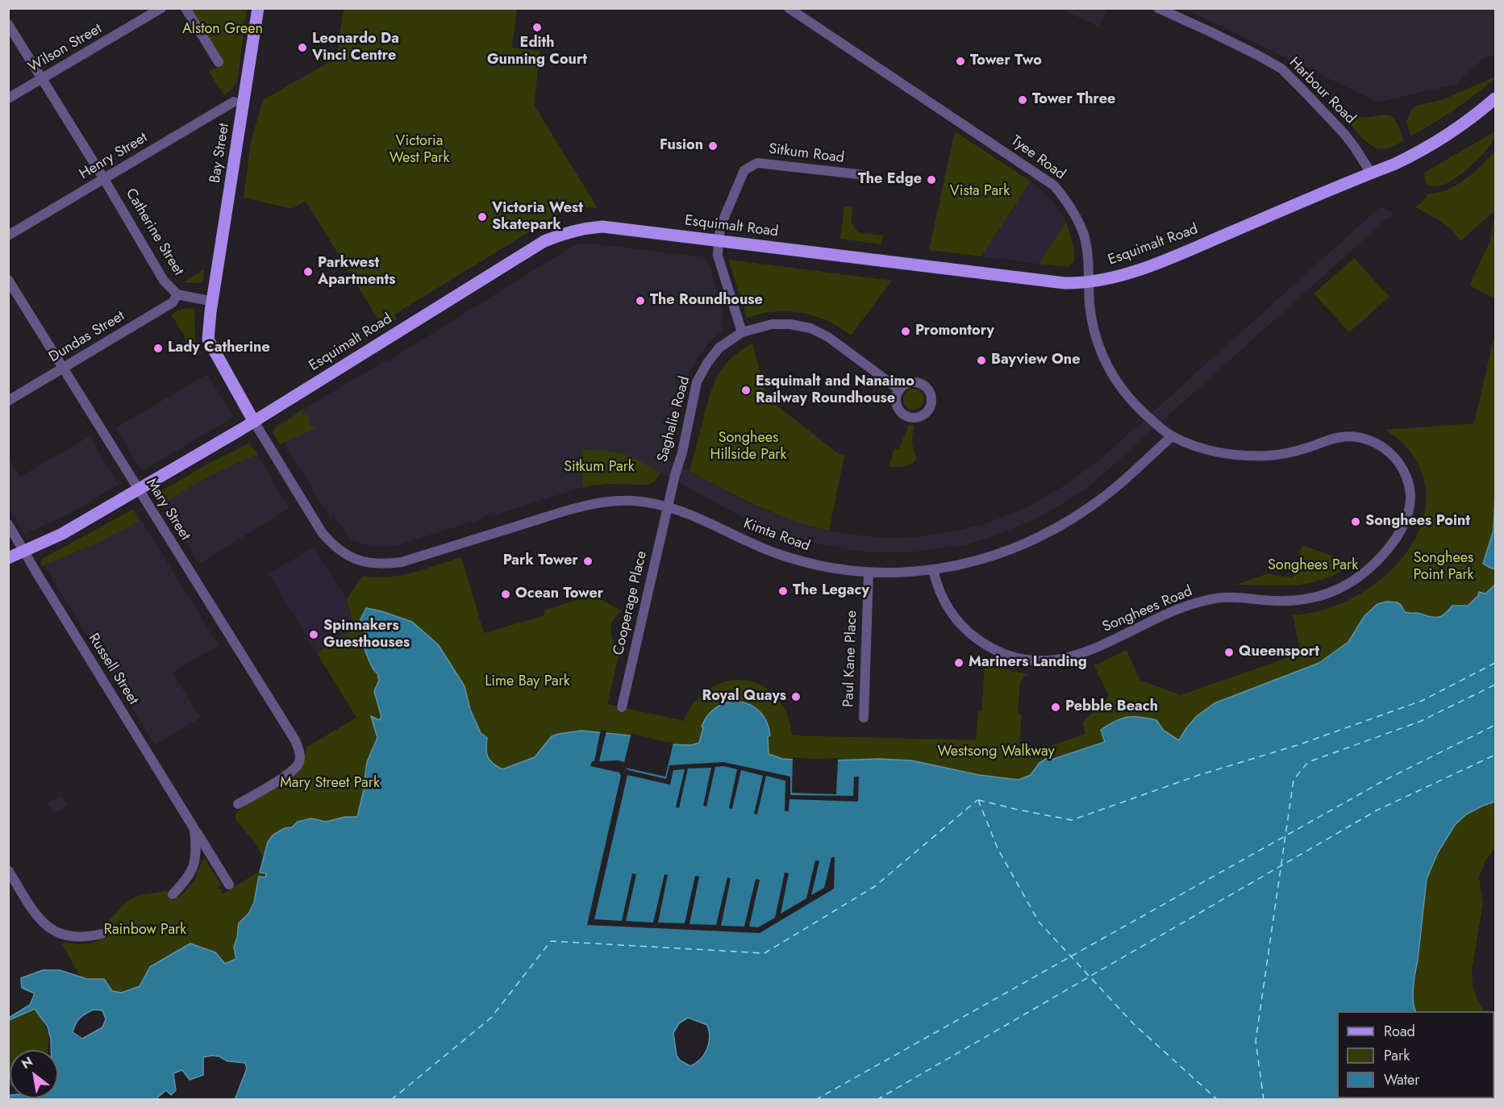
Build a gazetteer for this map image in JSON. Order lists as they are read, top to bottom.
{
  "streets": {
    "main road": ["Bay Street", "Esquimalt Road"],
    "street": [
      "Wilson Street",
      "Harbour Road",
      "Sitkum Road",
      "Henry Street",
      "Tyee Road",
      "Catherine Street",
      "Dundas Street",
      "Saghalie Road",
      "Mary Street",
      "Kimta Road",
      "Cooperage Place",
      "Songhees Road",
      "Paul Kane Place",
      "Russell Street"
    ]
  },
  "crossings": [
    ["Wilson Street", "Catherine Street"],
    ["Harbour Road", "Esquimalt Road"],
    ["Bay Street", "Catherine Street"],
    ["Sitkum Road", "Esquimalt Road"],
    ["Sitkum Road", "Saghalie Road"],
    ["Henry Street", "Catherine Street"],
    ["Tyee Road", "Esquimalt Road"],
    ["Tyee Road", "Kimta Road"],
    ["Tyee Road", "Songhees Road"],
    ["Esquimalt Road", "Mary Street"],
    ["Esquimalt Road", "Kimta Road"],
    ["Esquimalt Road", "Russell Street"],
    ["Catherine Street", "Dundas Street"],
    ["Dundas Street", "Mary Street"],
    ["Saghalie Road", "Kimta Road"],
    ["Saghalie Road", "Cooperage Place"],
    ["Kimta Road", "Cooperage Place"],
    ["Kimta Road", "Songhees Road"],
    ["Kimta Road", "Paul Kane Place"]
  ],
  "parks": [
    "Alston Green",
    "Victoria West Park",
    "Vista Park",
    "Songhees Hillside Park",
    "Sitkum Park",
    "Songhees Point Park",
    "Songhees Park",
    "Lime Bay Park",
    "Westsong Walkway",
    "Mary Street Park",
    "Rainbow Park"
  ],
  "places": [
    "Edith Gunning Court",
    "Leonardo Da Vinci Centre",
    "Tower Two",
    "Tower Three",
    "Fusion",
    "The Edge",
    "Victoria West Skatepark",
    "Parkwest Apartments",
    "The Roundhouse",
    "Promontory",
    "Lady Catherine",
    "Bayview One",
    "Esquimalt and Nanaimo Railway Roundhouse",
    "Songhees Point",
    "Park Tower",
    "The Legacy",
    "Ocean Tower",
    "Spinnakers Guesthouses",
    "Queensport",
    "Mariners Landing",
    "Royal Quays",
    "Pebble Beach"
  ],
  "legend": ["Road", "Park", "Water"],
  "north": "top left"
}
